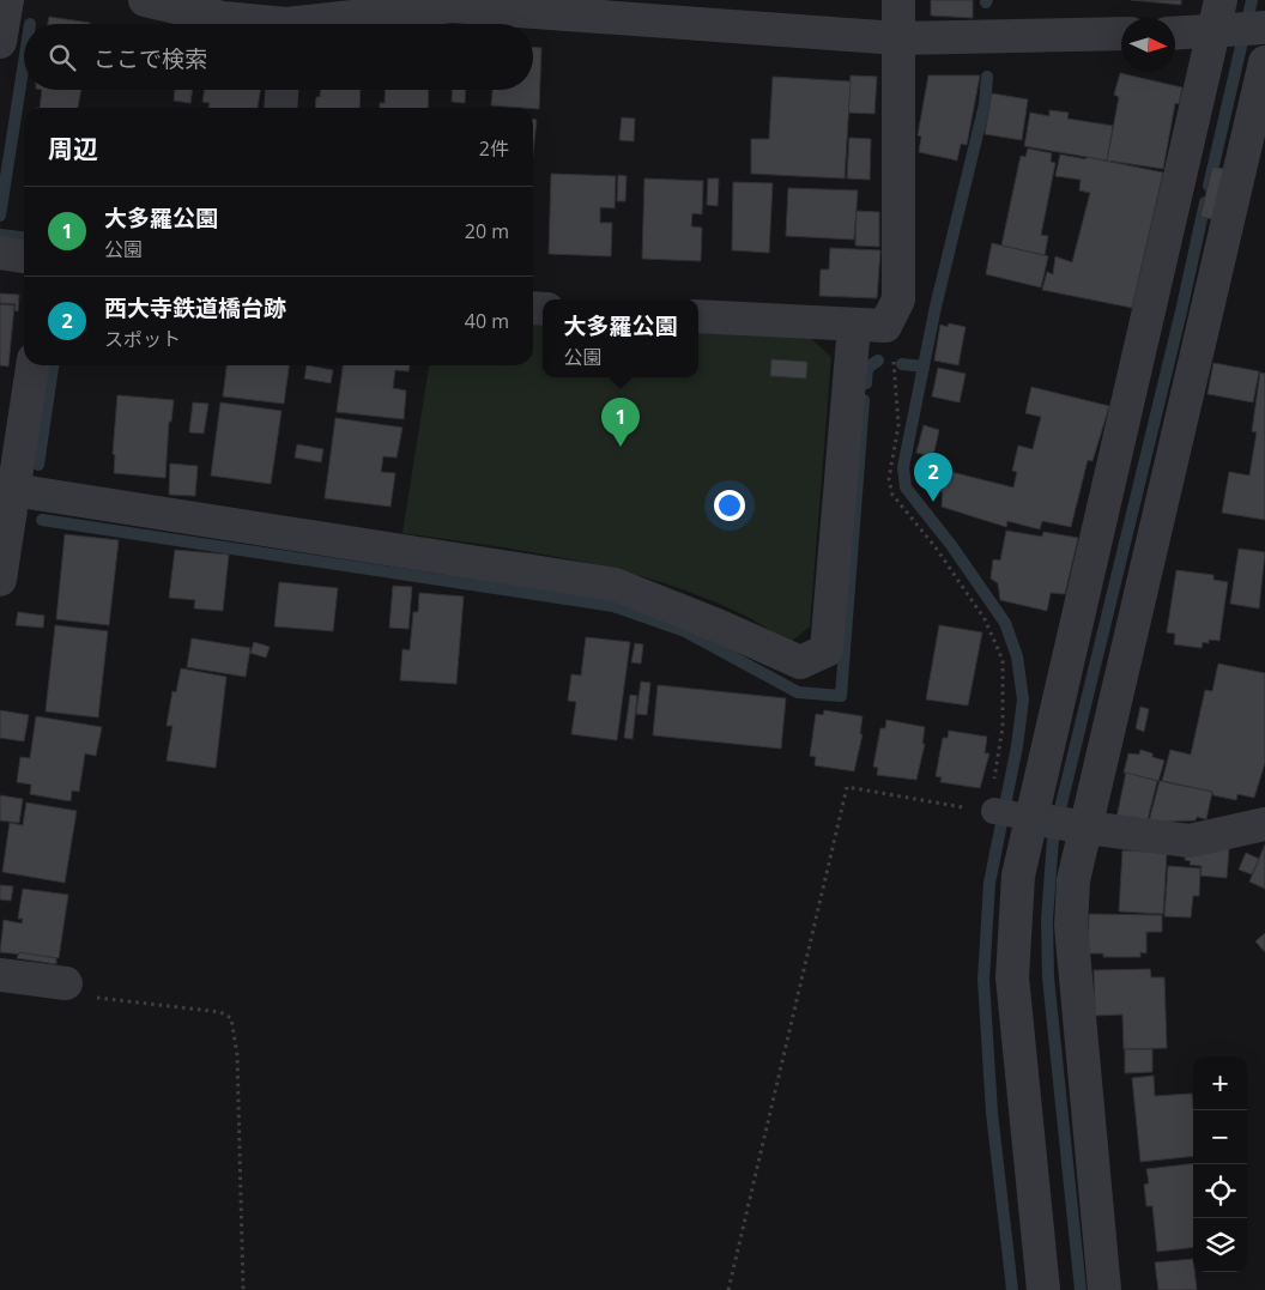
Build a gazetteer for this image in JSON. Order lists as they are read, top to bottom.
{
  "north": "right",
  "page": {
    "search": "ここで検索",
    "heading": ["周辺", "2件"],
    "list": [
      {
        "mark": "1",
        "name": "大多羅公園",
        "note": "公園",
        "value": "20 m"
      },
      {
        "mark": "2",
        "name": "西大寺鉄道橋台跡",
        "note": "スポット",
        "value": "40 m"
      }
    ],
    "popup": ["大多羅公園", "公園"],
    "pins": ["1", "2"],
    "map_buttons": ["+", "−"]
  }
}
